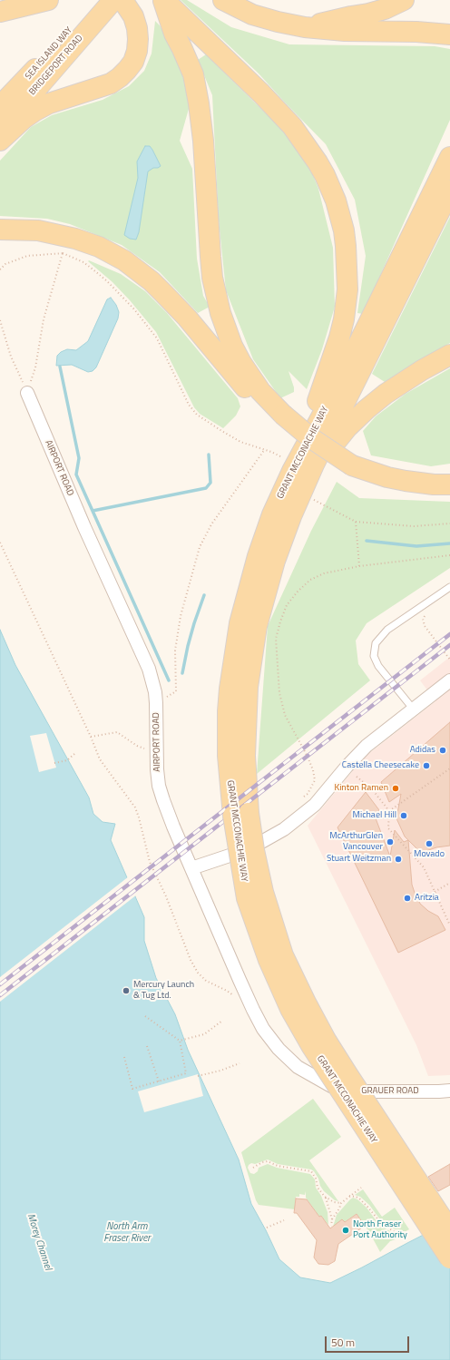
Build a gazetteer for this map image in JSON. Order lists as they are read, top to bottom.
{
  "streets": {
    "main road": ["SEA ISLAND WAY", "BRIDGEPORT ROAD", "GRANT MCCONACHIE WAY"],
    "street": ["AIRPORT ROAD", "GRAUER ROAD"]
  },
  "crossings": [
    ["SEA ISLAND WAY", "BRIDGEPORT ROAD"],
    ["AIRPORT ROAD", "GRAUER ROAD"]
  ],
  "water": ["North Arm Fraser River", "Morey Channel"],
  "places": [
    "Adidas",
    "Castella Cheesecake",
    "Kinton Ramen",
    "Michael Hill",
    "McArthurGlen Vancouver",
    "Movado",
    "Stuart Weitzman",
    "Aritzia",
    "Mercury Launch & Tug Ltd.",
    "North Fraser Port Authority"
  ],
  "scale_bar": "50 m"
}
